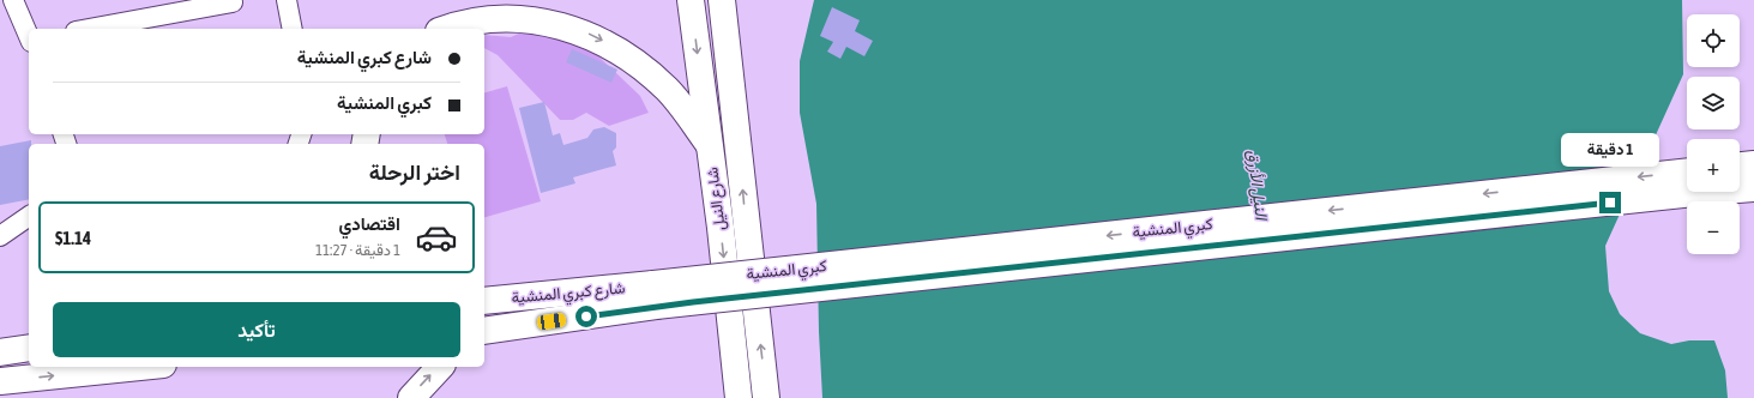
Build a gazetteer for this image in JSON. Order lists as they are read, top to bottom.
{
  "streets": {
    "main road": ["شارع النيل", "كبري المنشية", "شارع كبري المنشية"]
  },
  "crossings": [
    ["كبري المنشية", "شارع كبري المنشية"]
  ],
  "water": ["النيل الأزرق"],
  "page": {
    "map_buttons": ["+", "−"],
    "banner": ["شارع كبري المنشية", "كبري المنشية"],
    "bubble": "1 دقيقة",
    "heading": "اختر الرحلة",
    "list": [
      {
        "name": "اقتصادي",
        "note": "1 دقيقة · 11:27",
        "value": "$1.14"
      }
    ],
    "buttons": "تأكيد"
  }
}
